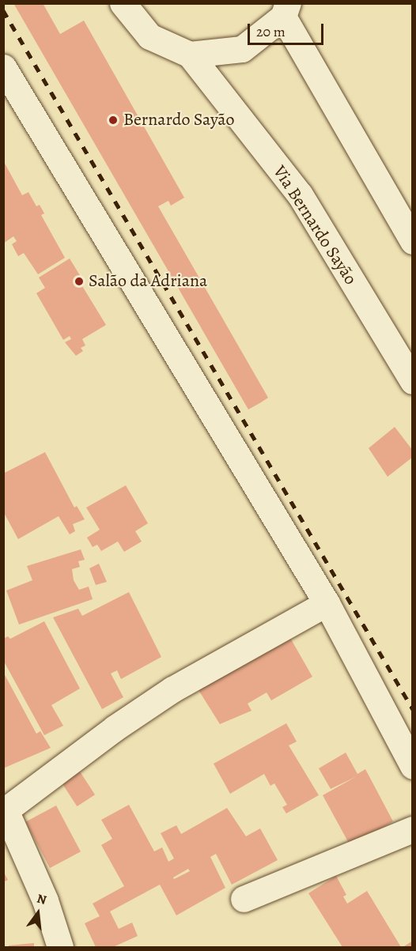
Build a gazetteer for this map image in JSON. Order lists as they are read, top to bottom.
{
  "streets": {
    "street": ["Via Bernardo Sayão"]
  },
  "places": ["Bernardo Sayão", "Salão da Adriana"],
  "scale_bar": "20 m",
  "north": "top"
}
